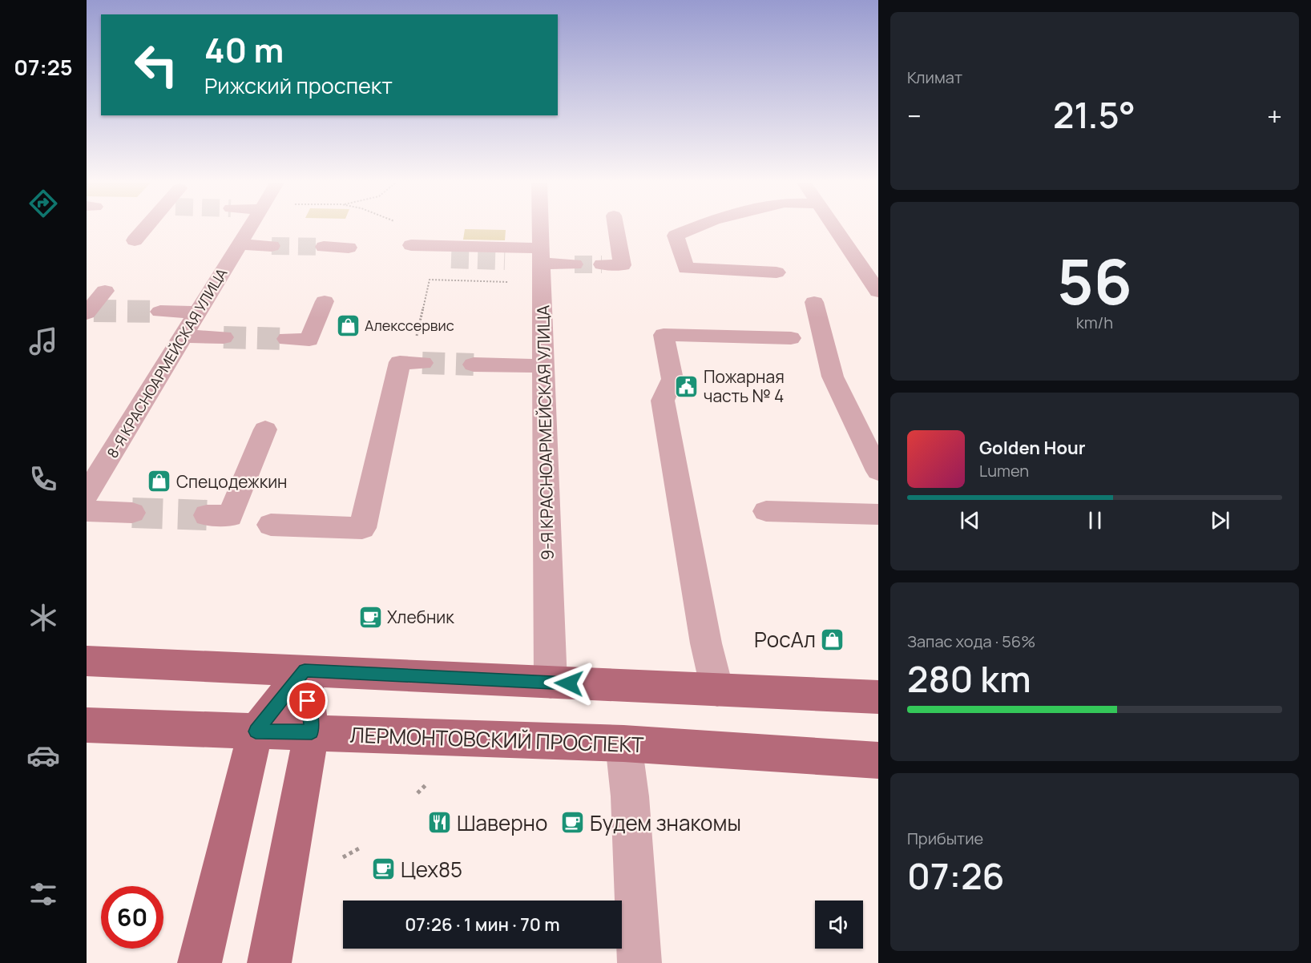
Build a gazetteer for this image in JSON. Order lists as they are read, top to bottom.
{
  "streets": {
    "main road": ["ЛЕРМОНТОВСКИЙ ПРОСПЕКТ"],
    "street": ["8-Я КРАСНОАРМЕЙСКАЯ УЛИЦА", "9-Я КРАСНОАРМЕЙСКАЯ УЛИЦА"]
  },
  "places": {
    "shop": ["Алекссервис", "Спецодежкин", "РосАл"],
    "public building": ["Пожарная часть № 4"],
    "cafe": ["Хлебник", "Будем знакомы", "Цех85"],
    "restaurant": ["Шаверно"]
  },
  "page": {
    "tabs": "07:25",
    "tile": [
      "Климат",
      ["56", "km/h"],
      ["Запас хода · 56%", "280 km"],
      ["Прибытие", "07:26"]
    ],
    "turn": ["40 m", "Рижский проспект"],
    "heat": ["−", "21.5°", "+"],
    "song": ["Golden Hour", "Lumen"],
    "limit": "60",
    "trip": "07:26 · 1 мин · 70 m"
  }
}
